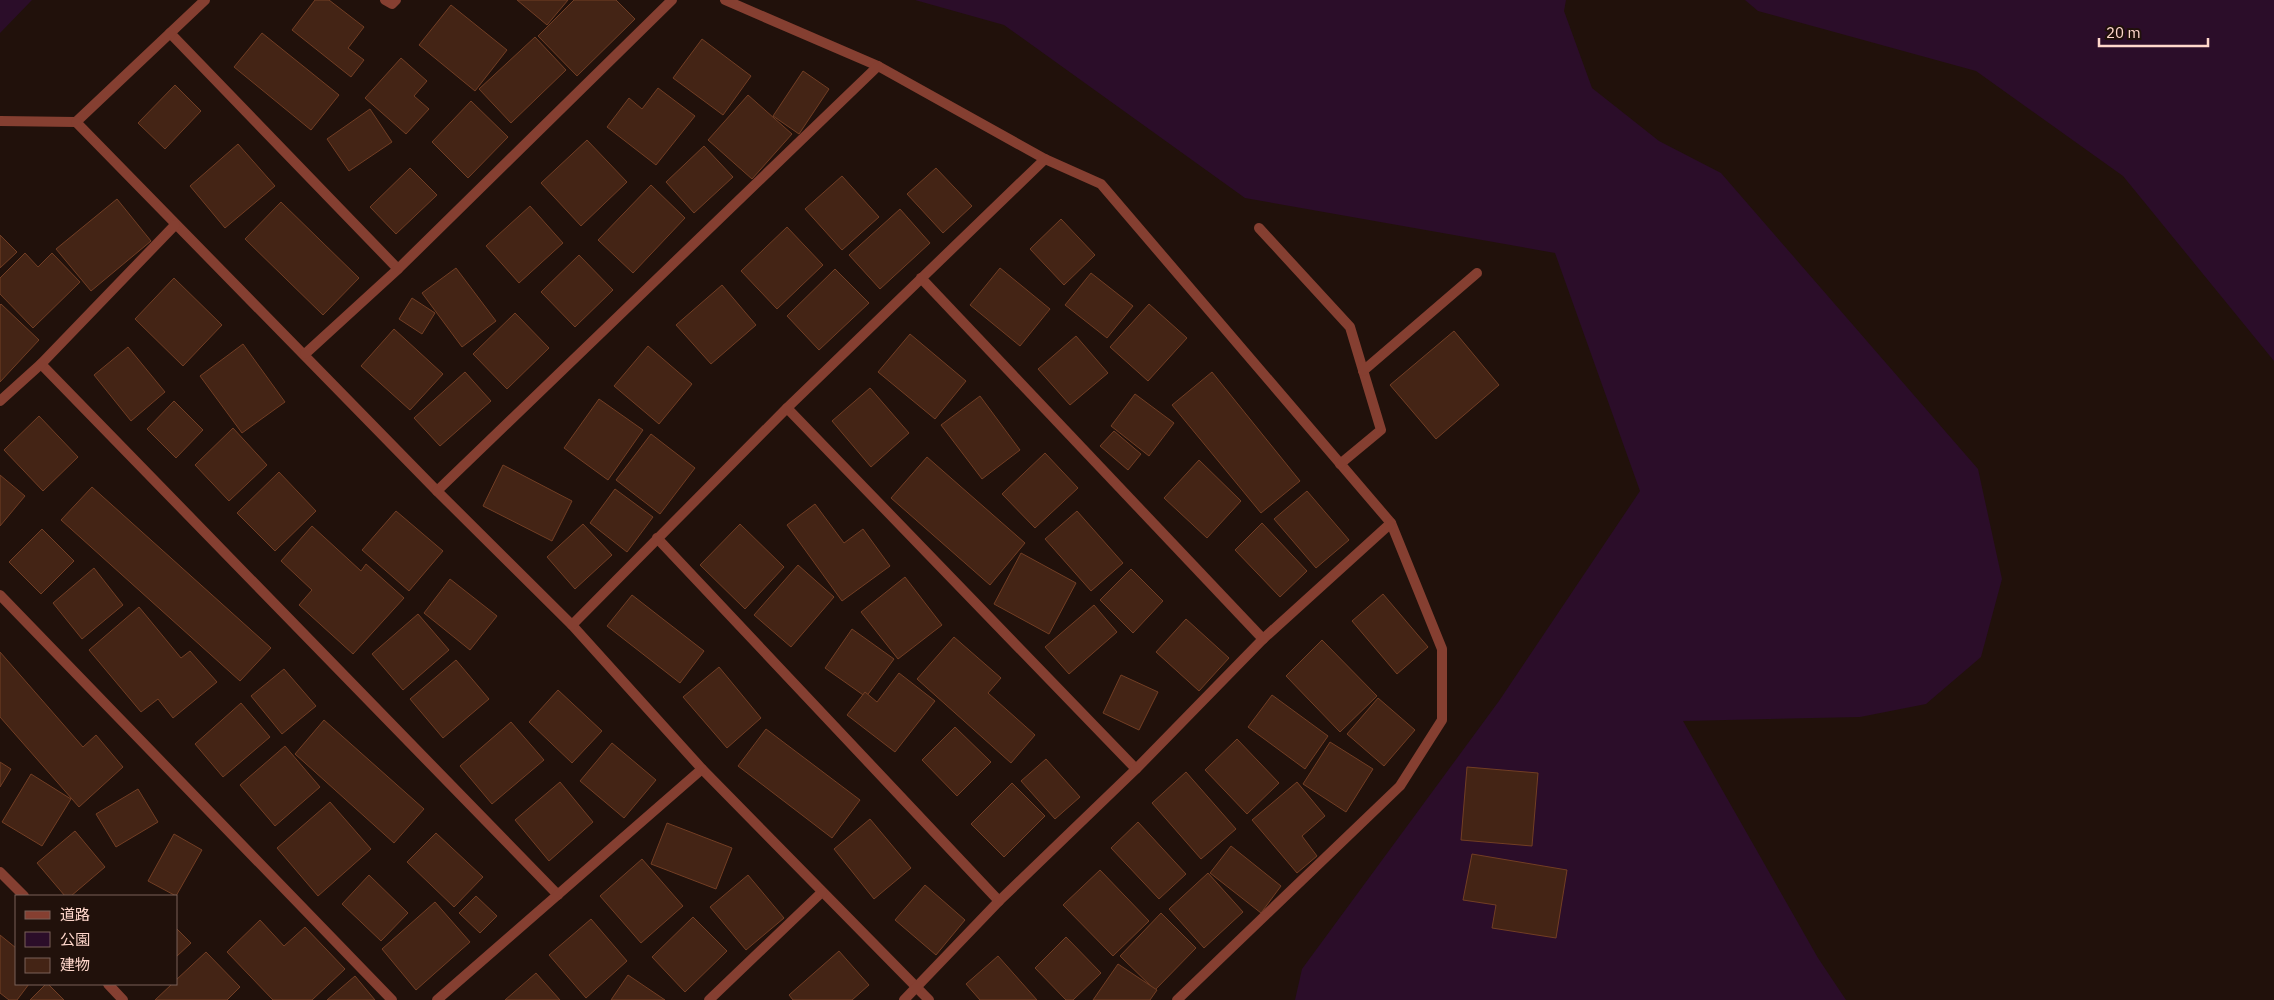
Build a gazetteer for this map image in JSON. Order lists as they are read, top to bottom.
{
  "legend": ["道路", "公園", "建物"],
  "scale_bar": "20 m"
}
